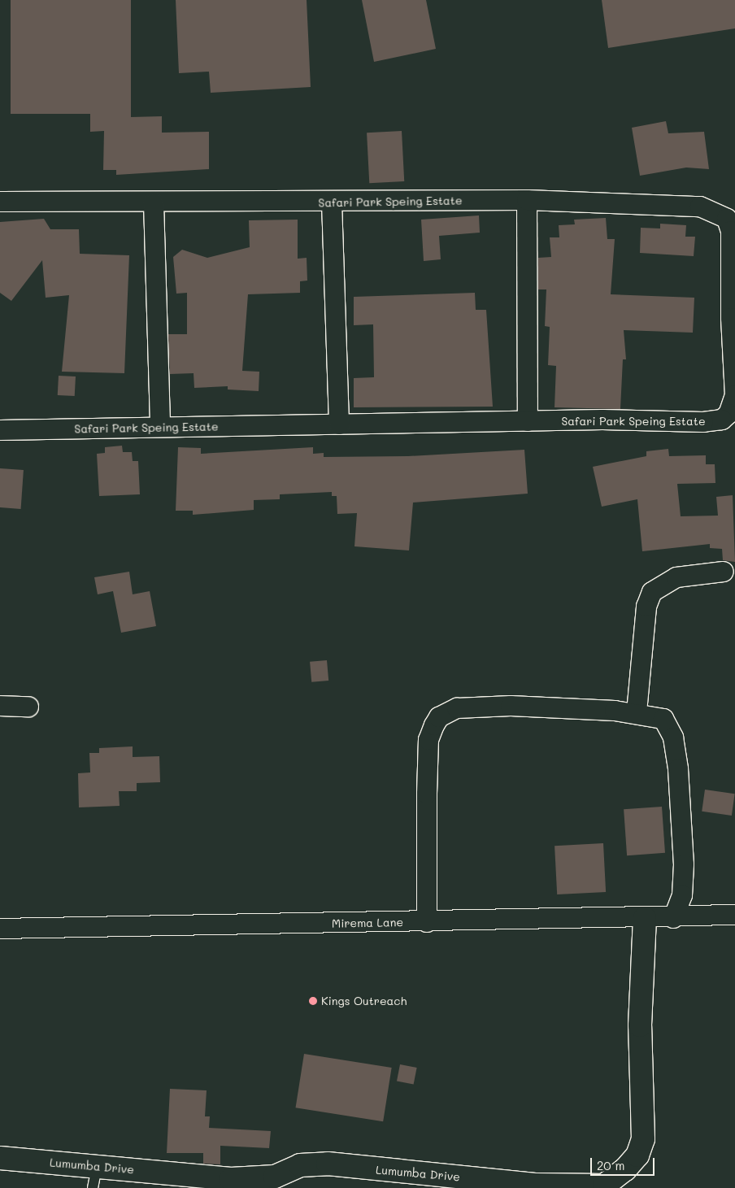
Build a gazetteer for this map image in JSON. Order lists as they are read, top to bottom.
{
  "streets": {
    "street": ["Safari Park Speing Estate", "Mirema Lane", "Lumumba Drive"]
  },
  "crossings": [
    ["Mirema Lane", "Lumumba Drive"]
  ],
  "places": ["Kings Outreach"],
  "scale_bar": "20 m"
}
